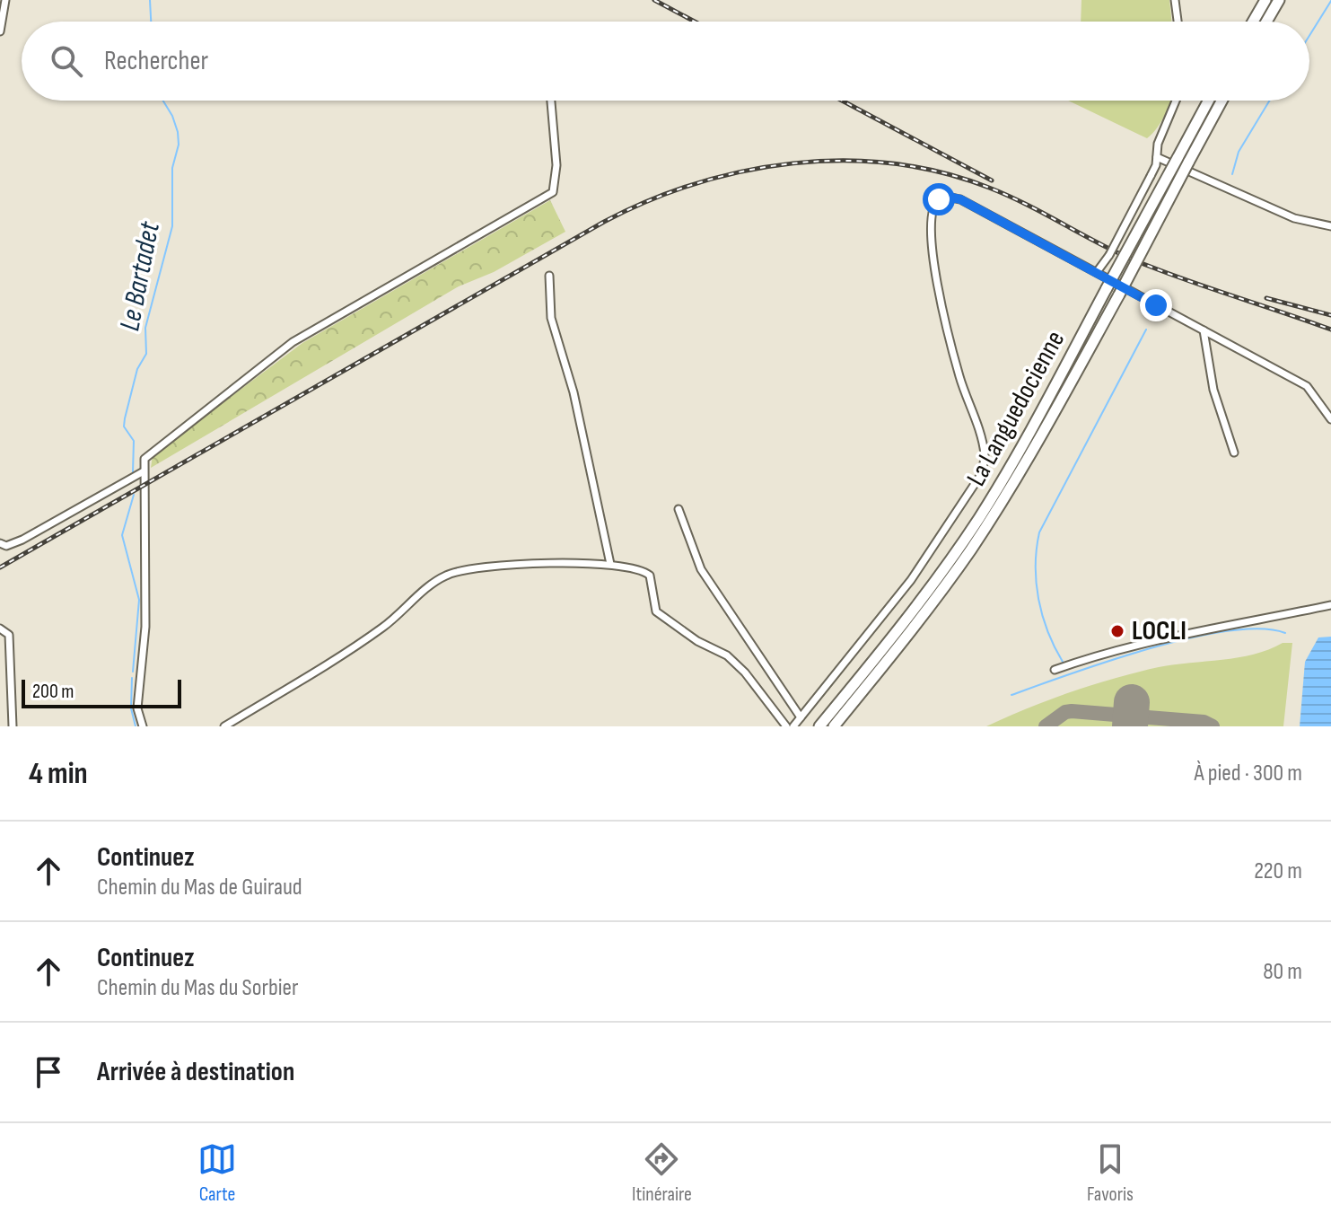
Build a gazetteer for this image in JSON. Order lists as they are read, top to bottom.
{
  "streets": {
    "highway": ["La Languedocienne"]
  },
  "water": ["Le Bartadet"],
  "places": ["LOCLI"],
  "scale_bar": "200 m",
  "page": {
    "search": "Rechercher",
    "scale": "200 m",
    "heading": ["4 min", "À pied · 300 m"],
    "list": [
      ["Continuez", "Chemin du Mas de Guiraud", "220 m"],
      ["Continuez", "Chemin du Mas du Sorbier", "80 m"],
      "Arrivée à destination"
    ],
    "nav": ["Carte", "Itinéraire", "Favoris"]
  }
}
